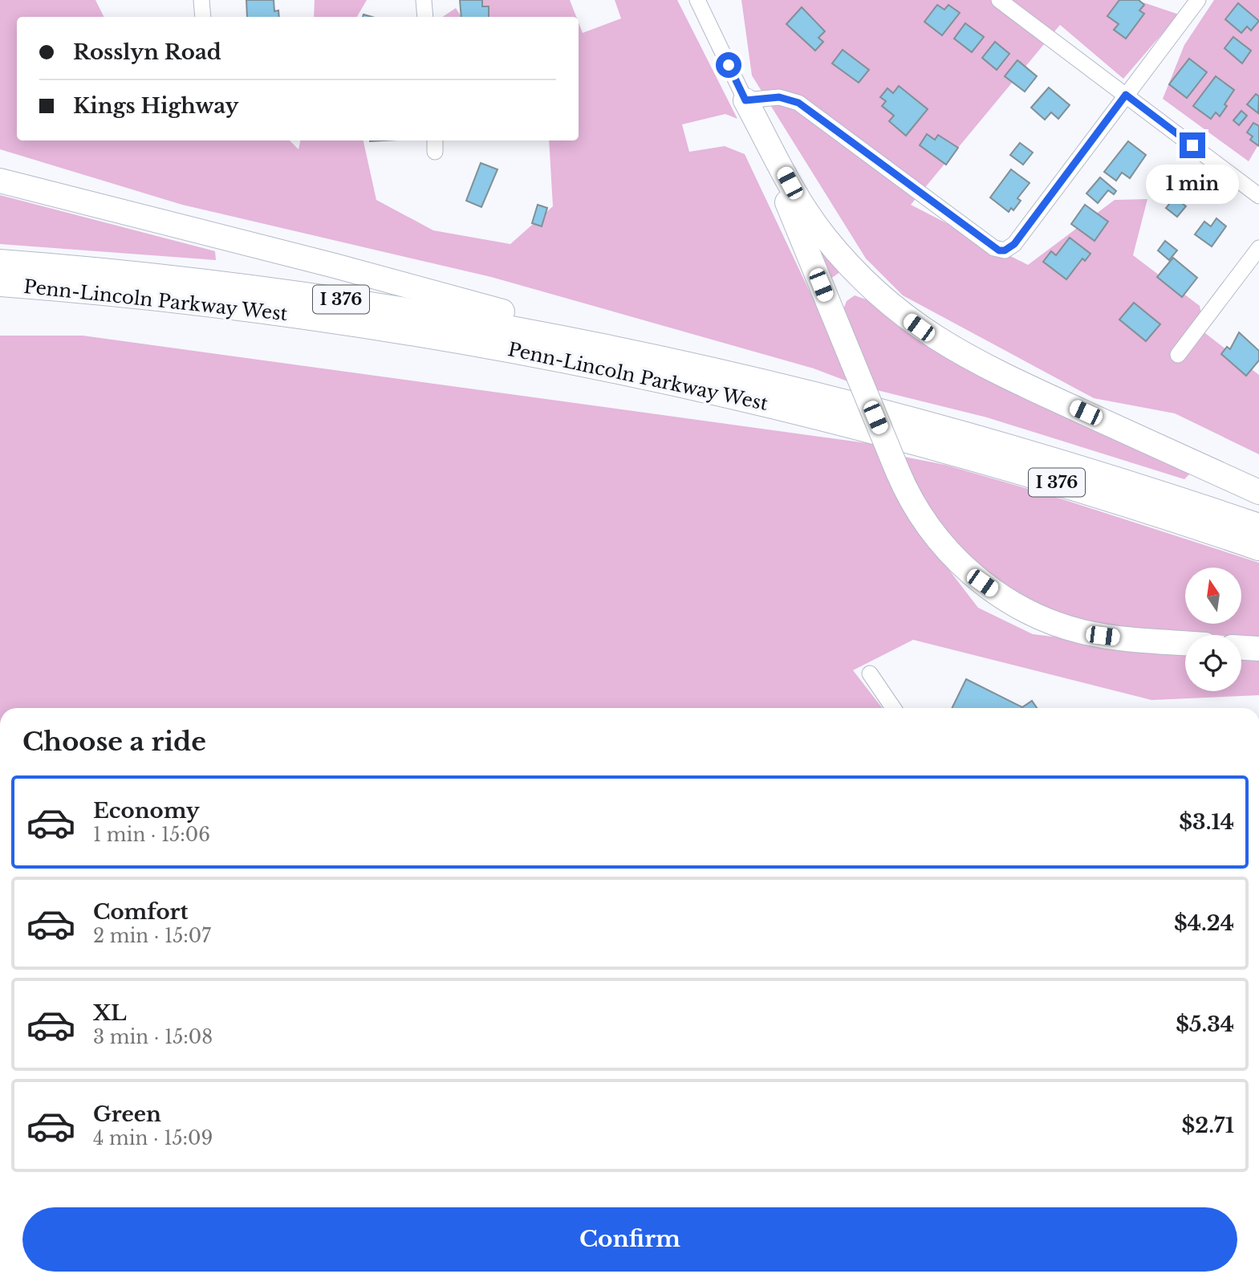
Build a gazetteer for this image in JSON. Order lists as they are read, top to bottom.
{
  "streets": {
    "highway": ["I 376", "Penn-Lincoln Parkway West"]
  },
  "north": "top",
  "page": {
    "banner": ["Rosslyn Road", "Kings Highway"],
    "bubble": "1 min",
    "heading": "Choose a ride",
    "list": [
      {
        "name": "Economy",
        "note": "1 min · 15:06",
        "value": "$3.14"
      },
      {
        "name": "Comfort",
        "note": "2 min · 15:07",
        "value": "$4.24"
      },
      {
        "name": "XL",
        "note": "3 min · 15:08",
        "value": "$5.34"
      },
      {
        "name": "Green",
        "note": "4 min · 15:09",
        "value": "$2.71"
      }
    ],
    "buttons": "Confirm"
  }
}
